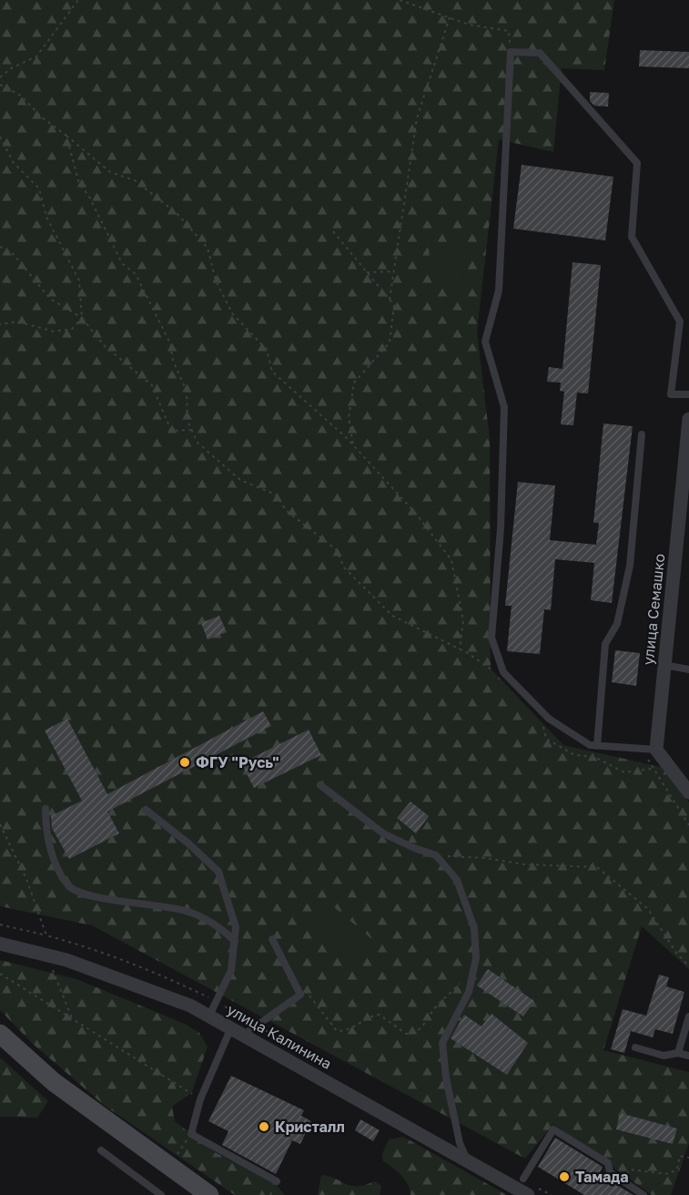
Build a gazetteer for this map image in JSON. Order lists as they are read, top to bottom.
{
  "streets": {
    "street": ["улица Семашко", "улица Калинина"]
  },
  "places": ["ФГУ \"Русь\"", "Кристалл", "Тамада"]
}
